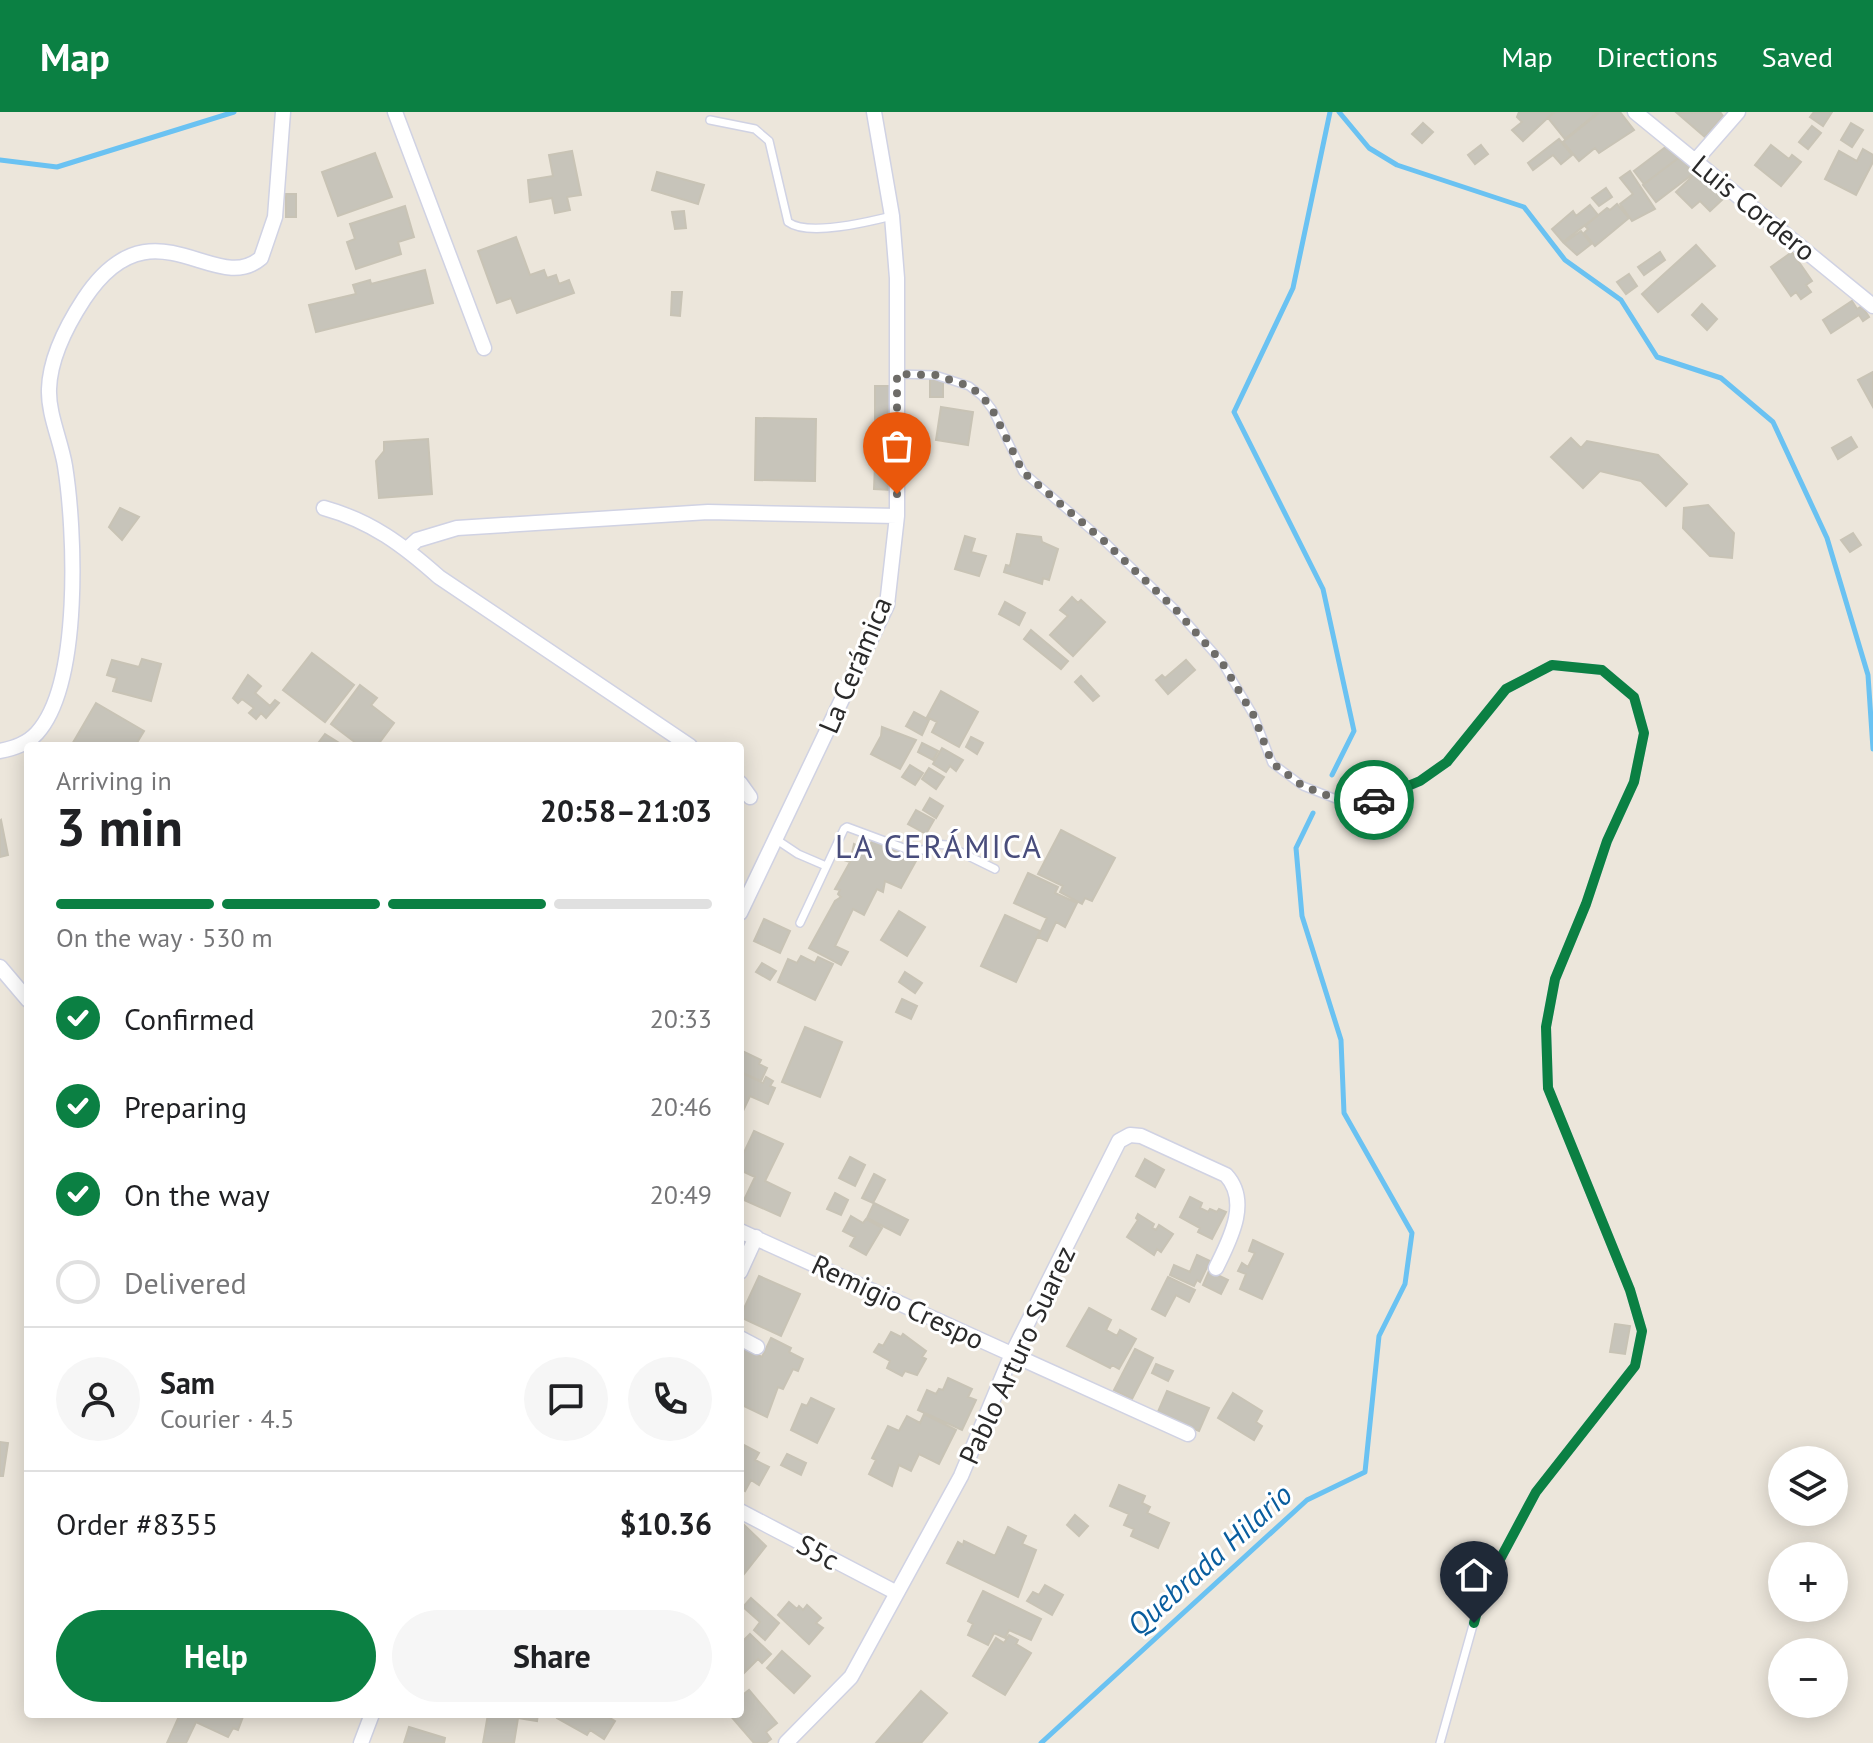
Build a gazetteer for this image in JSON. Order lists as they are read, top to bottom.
{
  "streets": {
    "street": [
      "Luis Cordero",
      "La Cerámica",
      "Remigio Crespo",
      "Pablo Arturo Suarez",
      "S5c"
    ]
  },
  "crossings": [
    ["Remigio Crespo", "Pablo Arturo Suarez"],
    ["Pablo Arturo Suarez", "S5c"]
  ],
  "districts": ["LA CERÁMICA"],
  "water": ["Quebrada Hilario"],
  "page": {
    "header": "Map",
    "nav": ["Map", "Directions", "Saved"],
    "heading": ["3 min", "Arriving in", "20:58–21:03"],
    "panel": [
      "Sam",
      "Courier · 4.5",
      "Order #8355",
      "$10.36"
    ],
    "bar": "On the way · 530 m",
    "list": [
      ["Confirmed", "20:33"],
      ["Preparing", "20:46"],
      ["On the way", "20:49"],
      "Delivered"
    ],
    "map_buttons": ["+", "−"],
    "buttons": ["Help", "Share"]
  }
}
